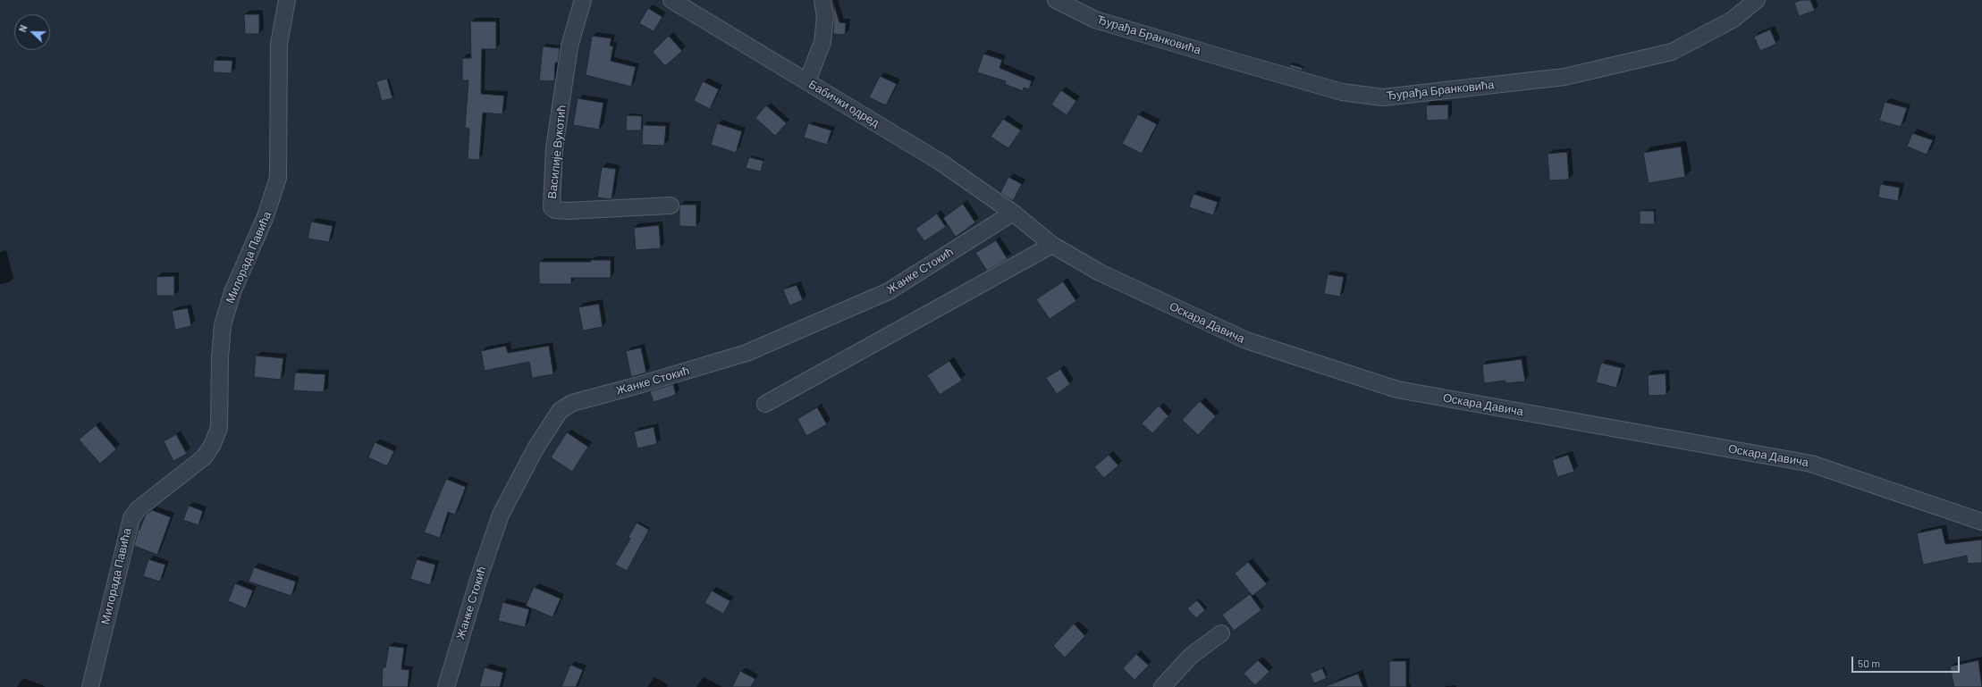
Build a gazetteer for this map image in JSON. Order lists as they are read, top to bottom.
{
  "streets": {
    "street": [
      "Ђурађа Бранковића",
      "Бабички одред",
      "Василије Вукотић",
      "Милорада Павића",
      "Жанке Стокић",
      "Оскара Давича"
    ]
  },
  "crossings": [
    ["Бабички одред", "Жанке Стокић"],
    ["Бабички одред", "Оскара Давича"],
    ["Жанке Стокић", "Оскара Давича"]
  ],
  "scale_bar": "50 m",
  "north": "left"
}
